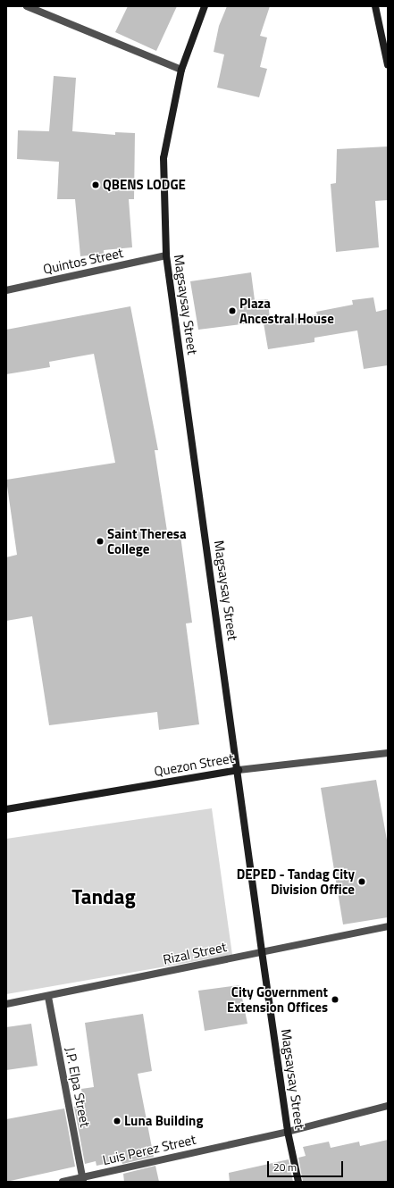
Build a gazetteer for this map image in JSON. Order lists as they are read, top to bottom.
{
  "streets": {
    "main road": ["Magsaysay Street", "Quezon Street"],
    "street": [
      "Quintos Street",
      "Rizal Street",
      "J.P. Elpa Street",
      "Luis Perez Street"
    ]
  },
  "crossings": [
    ["Quintos Street", "Magsaysay Street"],
    ["Magsaysay Street", "Quezon Street"],
    ["Magsaysay Street", "Rizal Street"],
    ["Magsaysay Street", "Luis Perez Street"],
    ["Rizal Street", "J.P. Elpa Street"],
    ["J.P. Elpa Street", "Luis Perez Street"]
  ],
  "districts": ["Tandag"],
  "places": [
    "QBENS LODGE",
    "Plaza Ancestral House",
    "Saint Theresa College",
    "DEPED - Tandag City Division Office",
    "City Government Extension Offices",
    "Luna Building"
  ],
  "scale_bar": "20 m"
}
